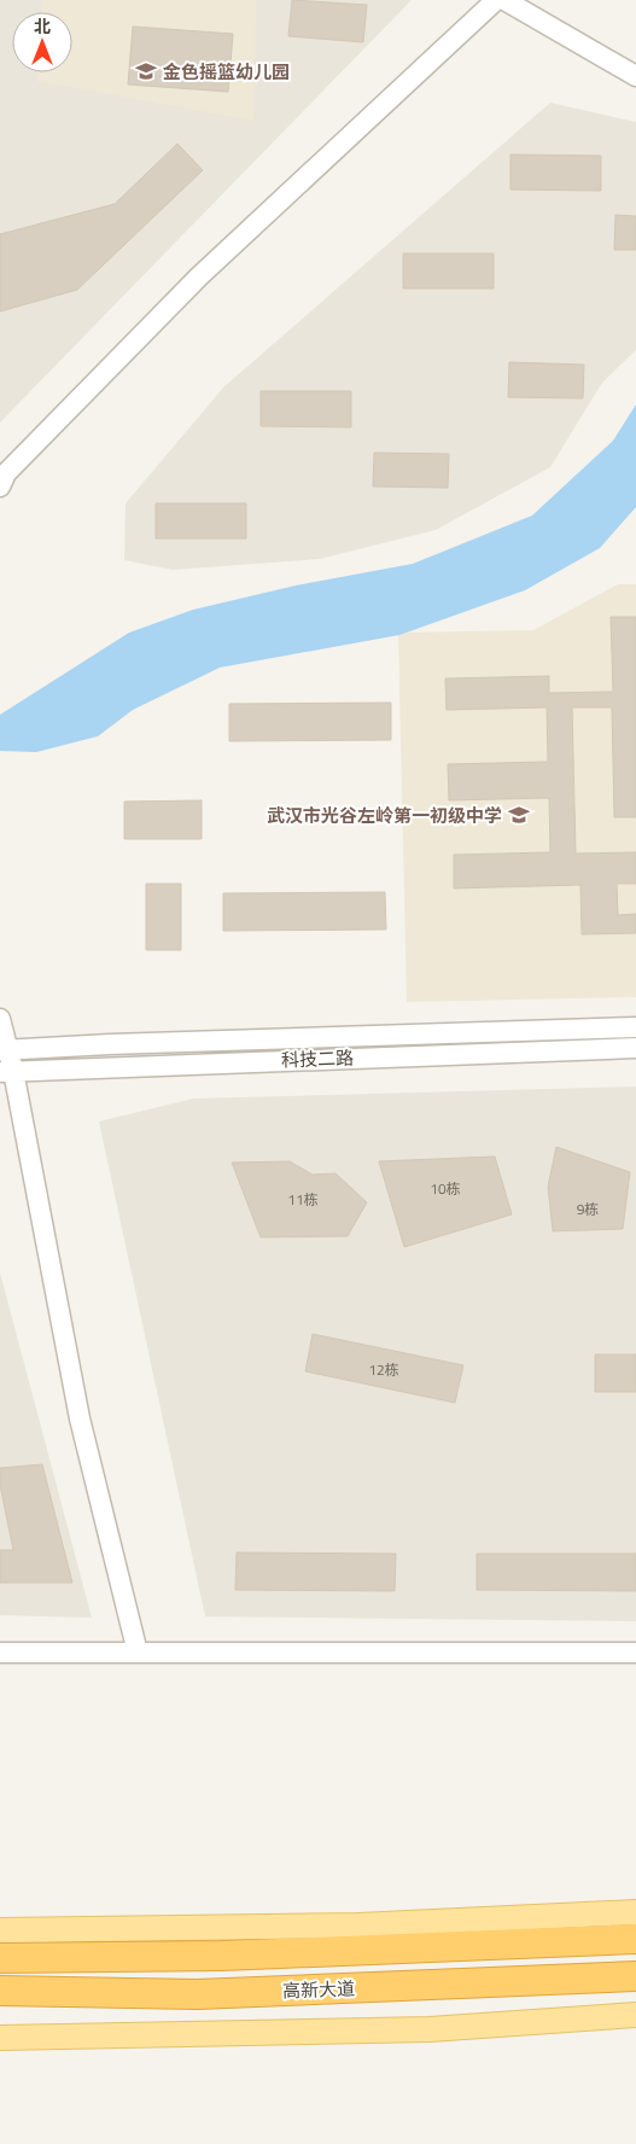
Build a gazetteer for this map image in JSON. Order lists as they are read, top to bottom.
{
  "streets": {
    "highway": ["高新大道"],
    "street": ["科技二路"]
  },
  "places": {
    "school or university": ["金色摇篮幼儿园", "武汉市光谷左岭第一初级中学"]
  },
  "house_numbers": [
    "10栋",
    "11栋",
    "9栋",
    "12栋"
  ],
  "north": "top"
}
